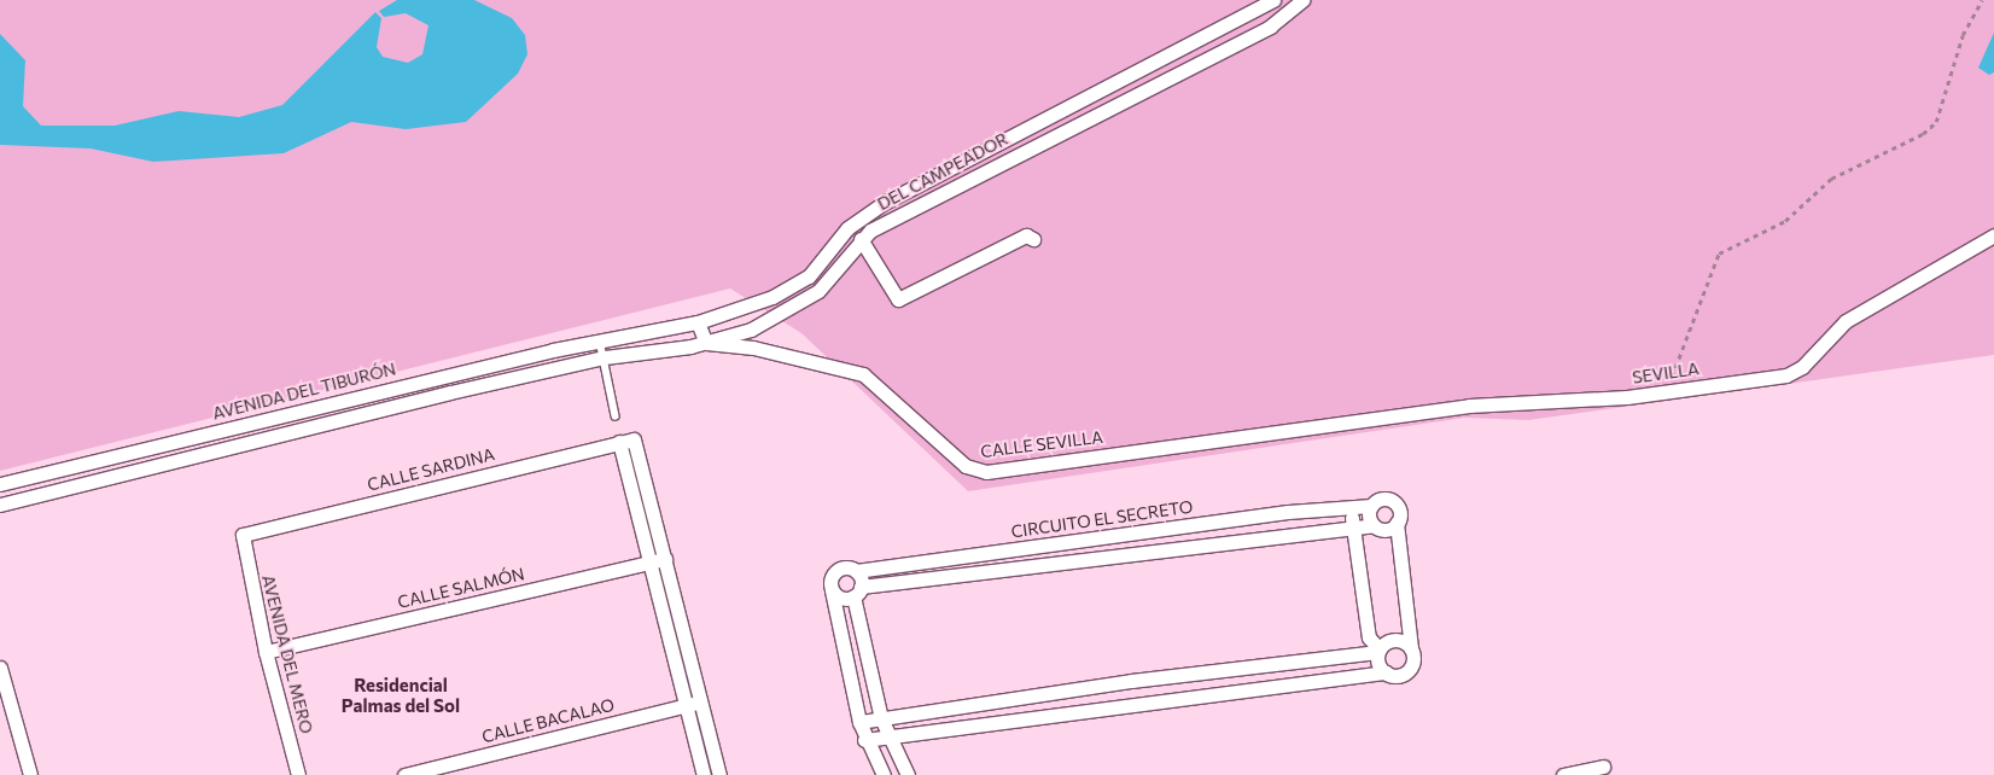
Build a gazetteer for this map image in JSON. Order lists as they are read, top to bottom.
{
  "streets": {
    "street": [
      "DEL CAMPEADOR",
      "SEVILLA",
      "AVENIDA DEL TIBURÓN",
      "CALLE SEVILLA",
      "CALLE SARDINA",
      "CIRCUITO EL SECRETO",
      "CALLE SALMÓN",
      "AVENIDA DEL MERO",
      "CALLE BACALAO"
    ]
  },
  "crossings": [
    ["DEL CAMPEADOR", "AVENIDA DEL TIBURÓN"],
    ["DEL CAMPEADOR", "CALLE SEVILLA"],
    ["SEVILLA", "CALLE SEVILLA"],
    ["CALLE SARDINA", "CALLE SALMÓN"],
    ["CALLE SARDINA", "AVENIDA DEL MERO"],
    ["CALLE SALMÓN", "AVENIDA DEL MERO"]
  ],
  "districts": ["Residencial Palmas del Sol"]
}
